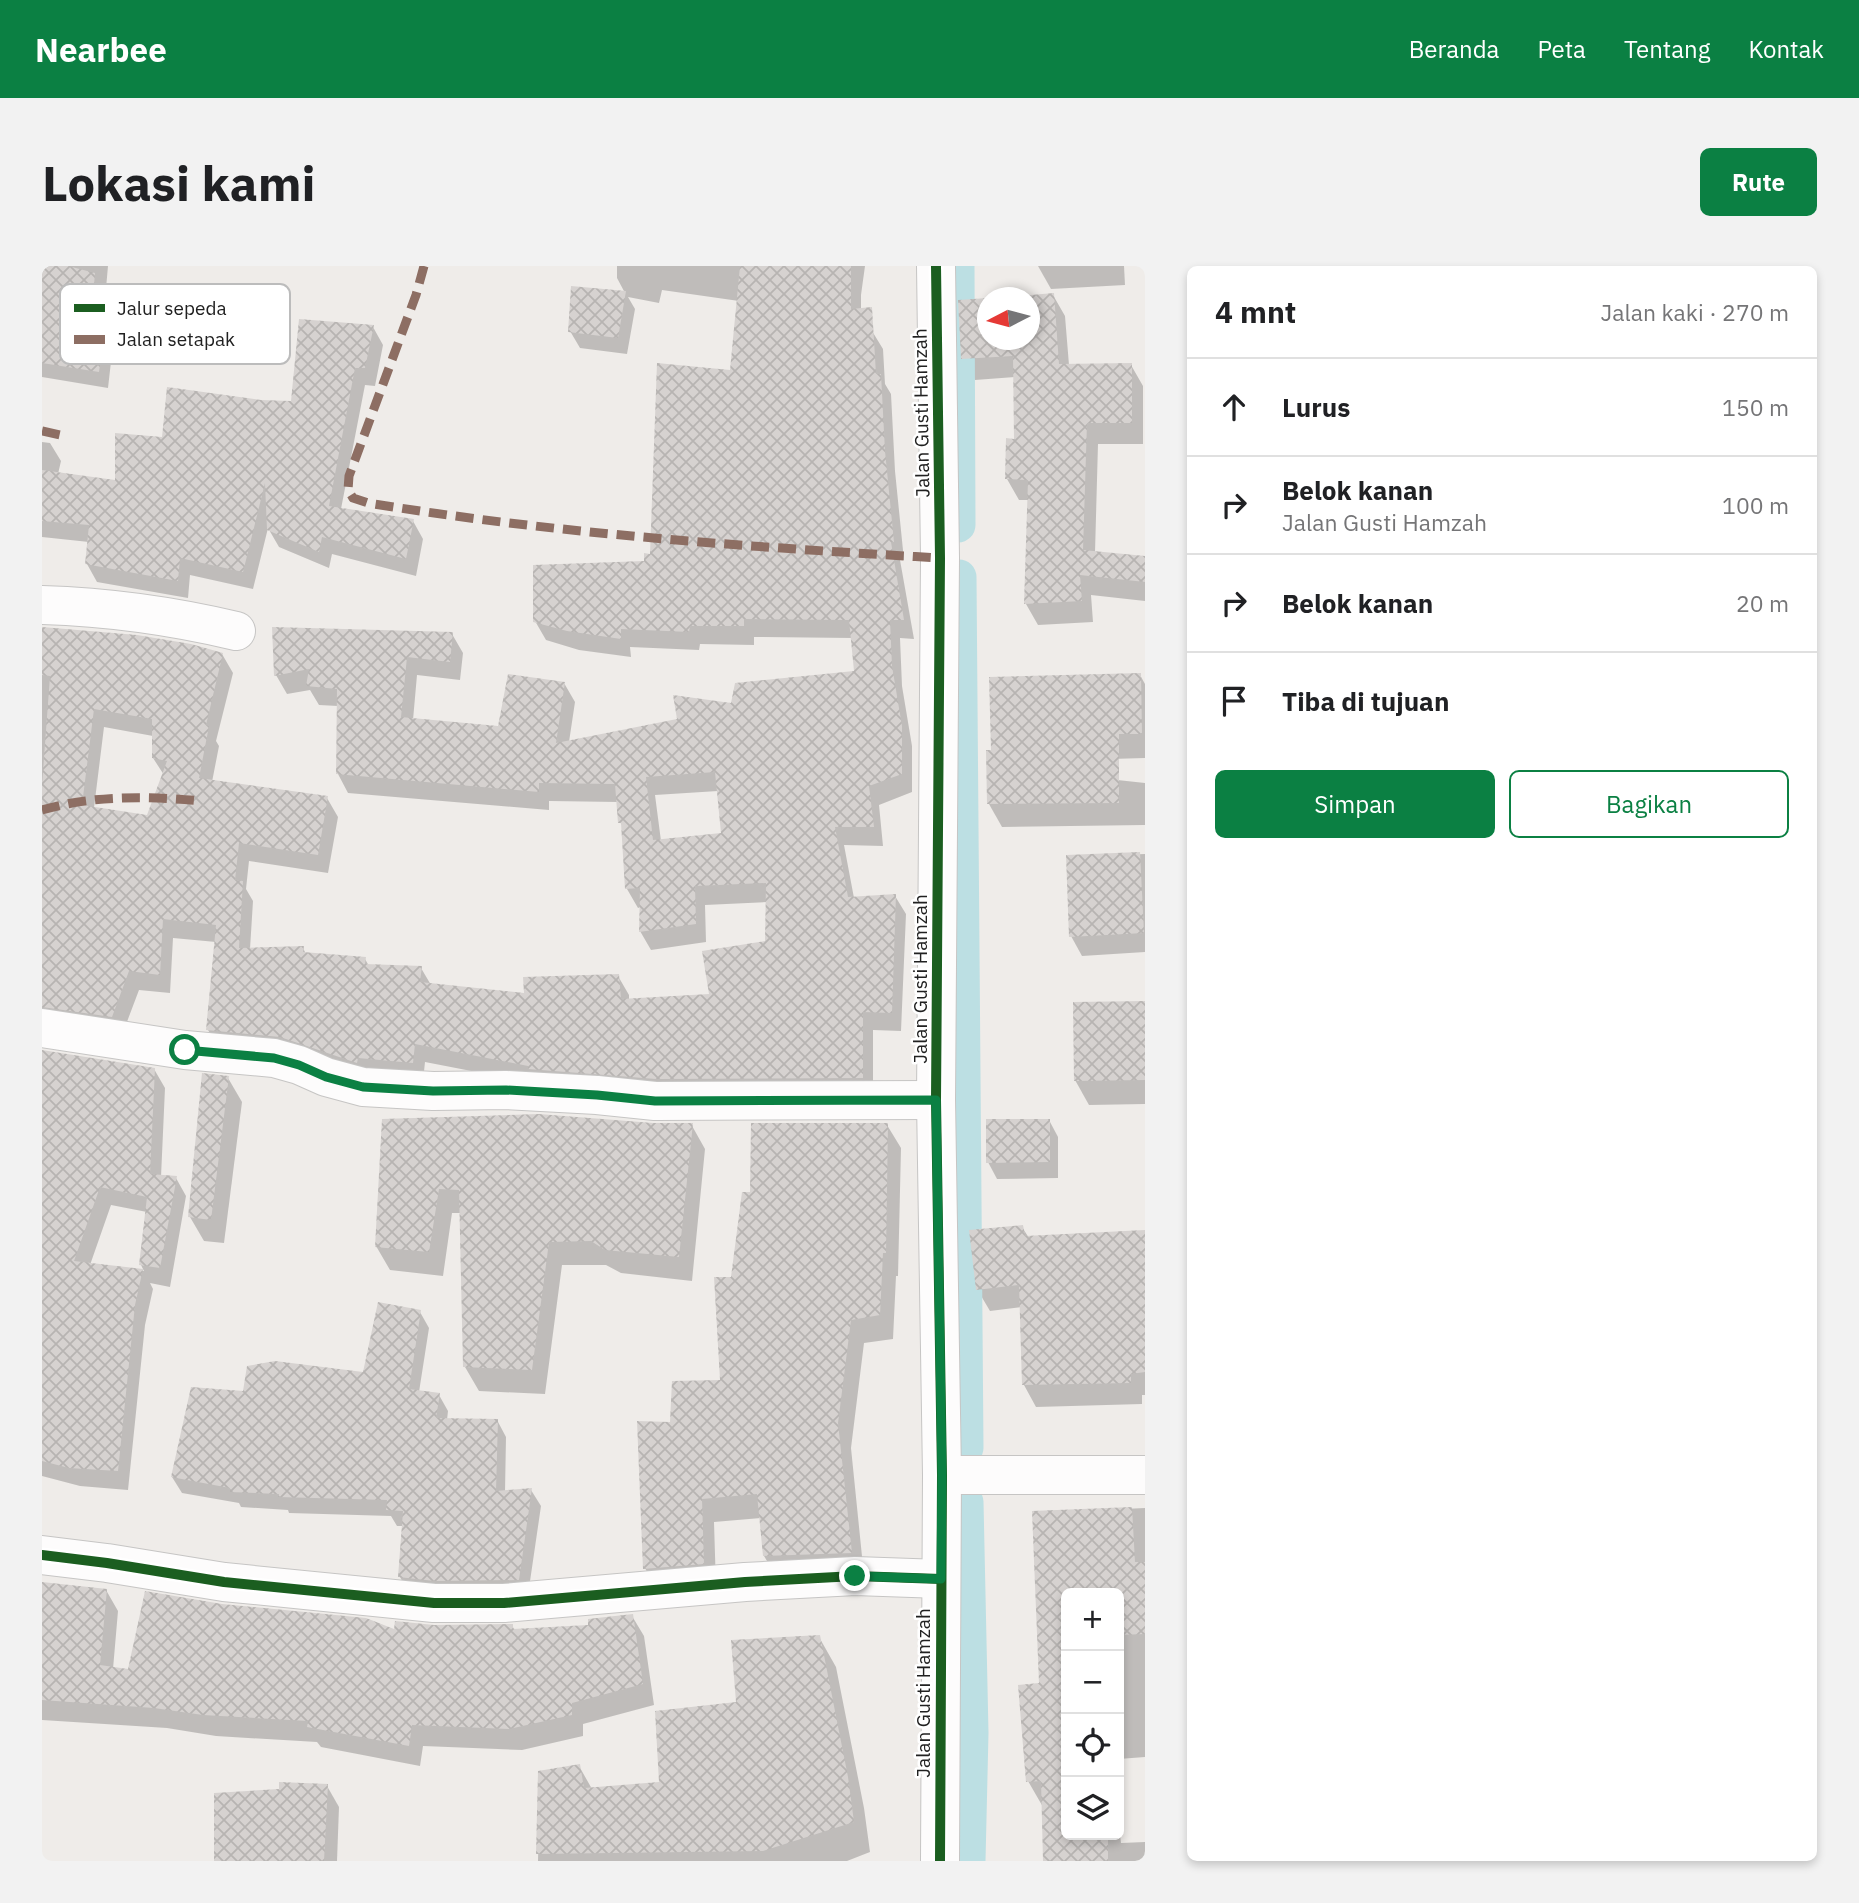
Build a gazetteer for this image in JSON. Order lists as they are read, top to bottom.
{
  "streets": {
    "street": ["Jalan Gusti Hamzah"]
  },
  "legend": ["Jalur sepeda", "Jalan setapak"],
  "north": "left",
  "page": {
    "header": "Nearbee",
    "nav": [
      "Beranda",
      "Peta",
      "Tentang",
      "Kontak"
    ],
    "buttons": [
      "Rute",
      ["Simpan", "Bagikan"]
    ],
    "title": "Lokasi kami",
    "heading": ["4 mnt", "Jalan kaki · 270 m"],
    "list": [
      ["Lurus", "150 m"],
      ["Belok kanan", "Jalan Gusti Hamzah", "100 m"],
      ["Belok kanan", "20 m"],
      "Tiba di tujuan"
    ],
    "map_buttons": ["+", "−"]
  }
}
